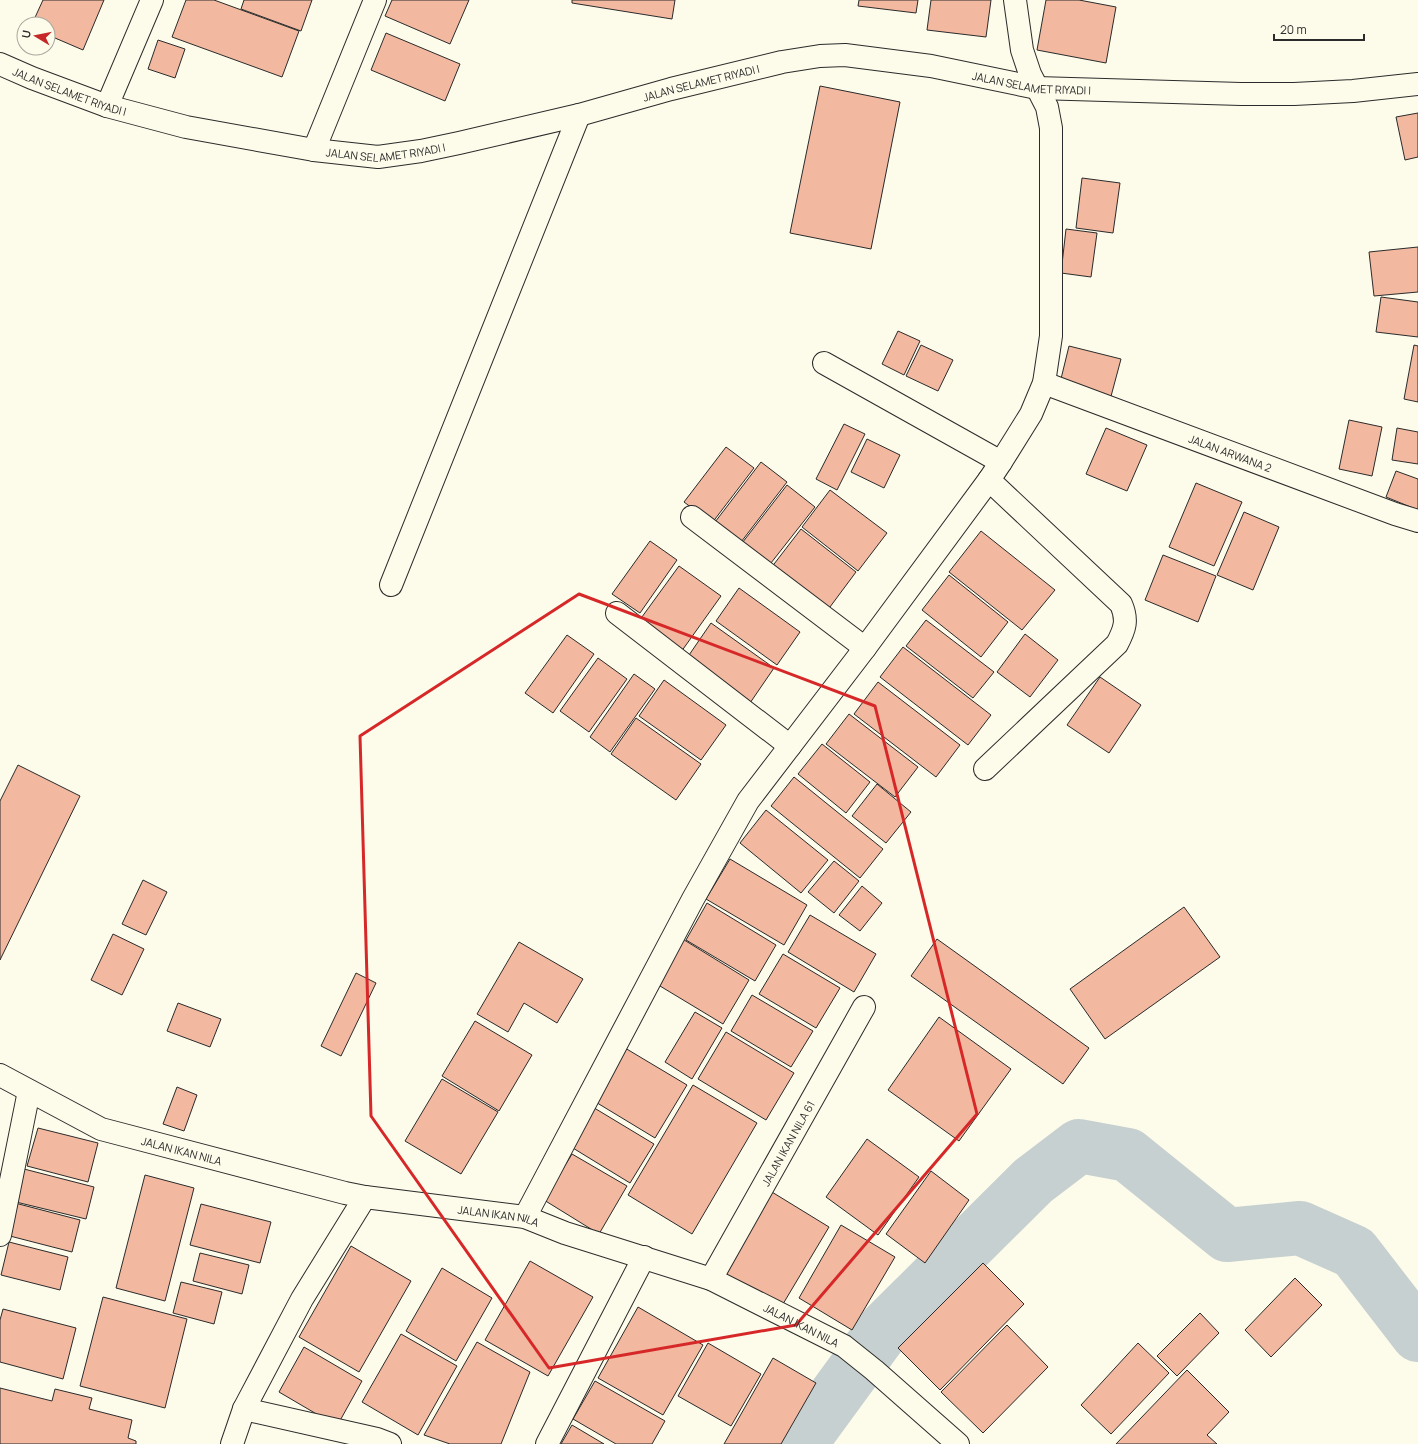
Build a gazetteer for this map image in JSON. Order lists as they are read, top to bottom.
{
  "streets": {
    "street": [
      "JALAN SELAMET RIYADI I",
      "JALAN ARWANA 2",
      "JALAN IKAN NILA 61",
      "JALAN IKAN NILA"
    ]
  },
  "crossings": [
    ["JALAN IKAN NILA 61", "JALAN IKAN NILA"]
  ],
  "scale_bar": "20 m",
  "north": "left"
}
